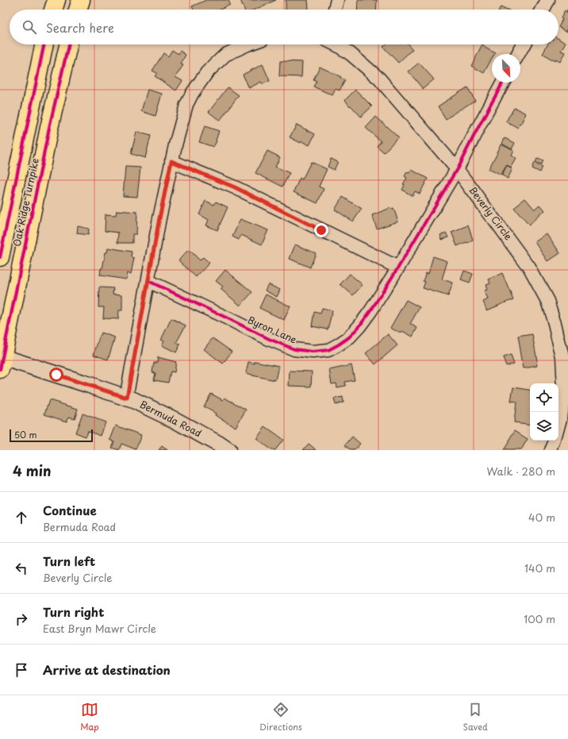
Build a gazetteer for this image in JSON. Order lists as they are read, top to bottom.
{
  "streets": {
    "highway": ["Oak Ridge Turnpike"],
    "street": ["Beverly Circle", "Byron Lane", "Bermuda Road"]
  },
  "crossings": [
    ["Oak Ridge Turnpike", "Bermuda Road"],
    ["Beverly Circle", "Byron Lane"]
  ],
  "scale_bar": "50 m",
  "north": "bottom right",
  "page": {
    "search": "Search here",
    "scale": "50 m",
    "heading": ["4 min", "Walk · 280 m"],
    "list": [
      ["Continue", "Bermuda Road", "40 m"],
      ["Turn left", "Beverly Circle", "140 m"],
      ["Turn right", "East Bryn Mawr Circle", "100 m"],
      "Arrive at destination"
    ],
    "nav": ["Map", "Directions", "Saved"]
  }
}
